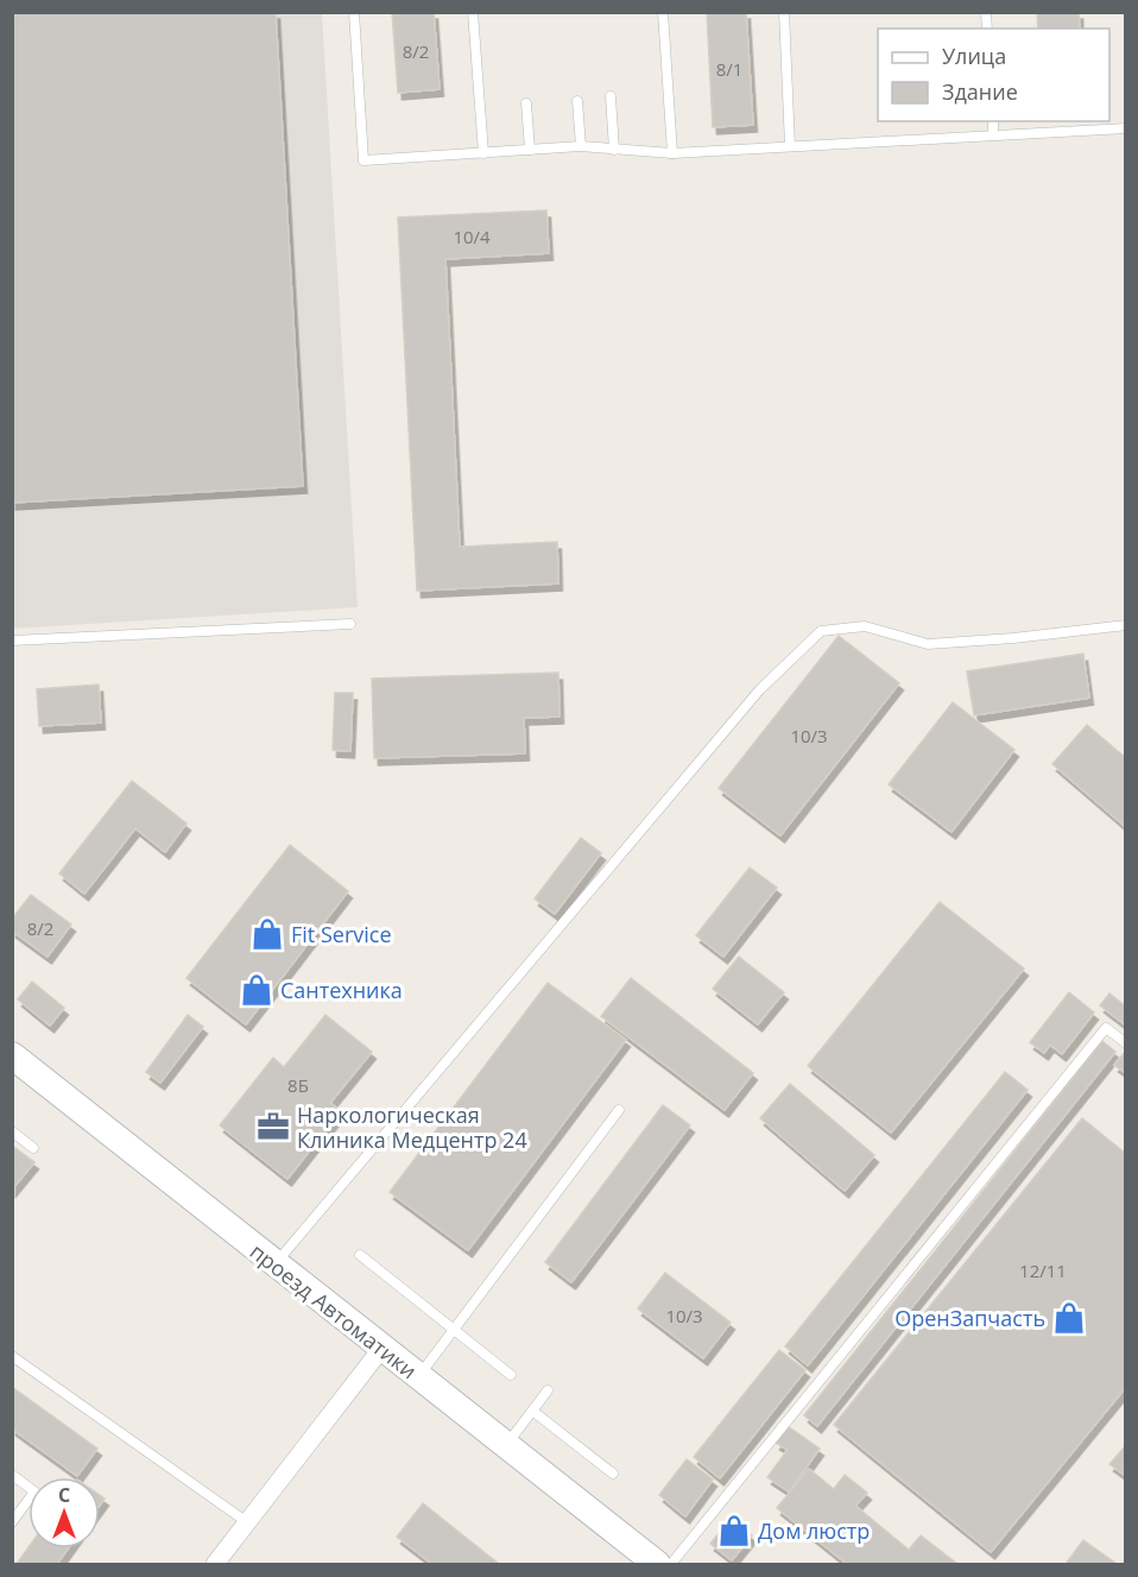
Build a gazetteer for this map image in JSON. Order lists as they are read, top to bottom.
{
  "streets": {
    "main road": ["проезд Автоматики"]
  },
  "places": {
    "shop": [
      "Fit Service",
      "Сантехника",
      "ОренЗапчасть",
      "Дом люстр"
    ],
    "office": ["Наркологическая Клиника Медцентр 24"]
  },
  "house_numbers": [
    "8/2",
    "8/1",
    "10/4",
    "10/3",
    "8/2",
    "8Б",
    "12/11",
    "10/3"
  ],
  "legend": ["Улица", "Здание"],
  "north": "top"
}
